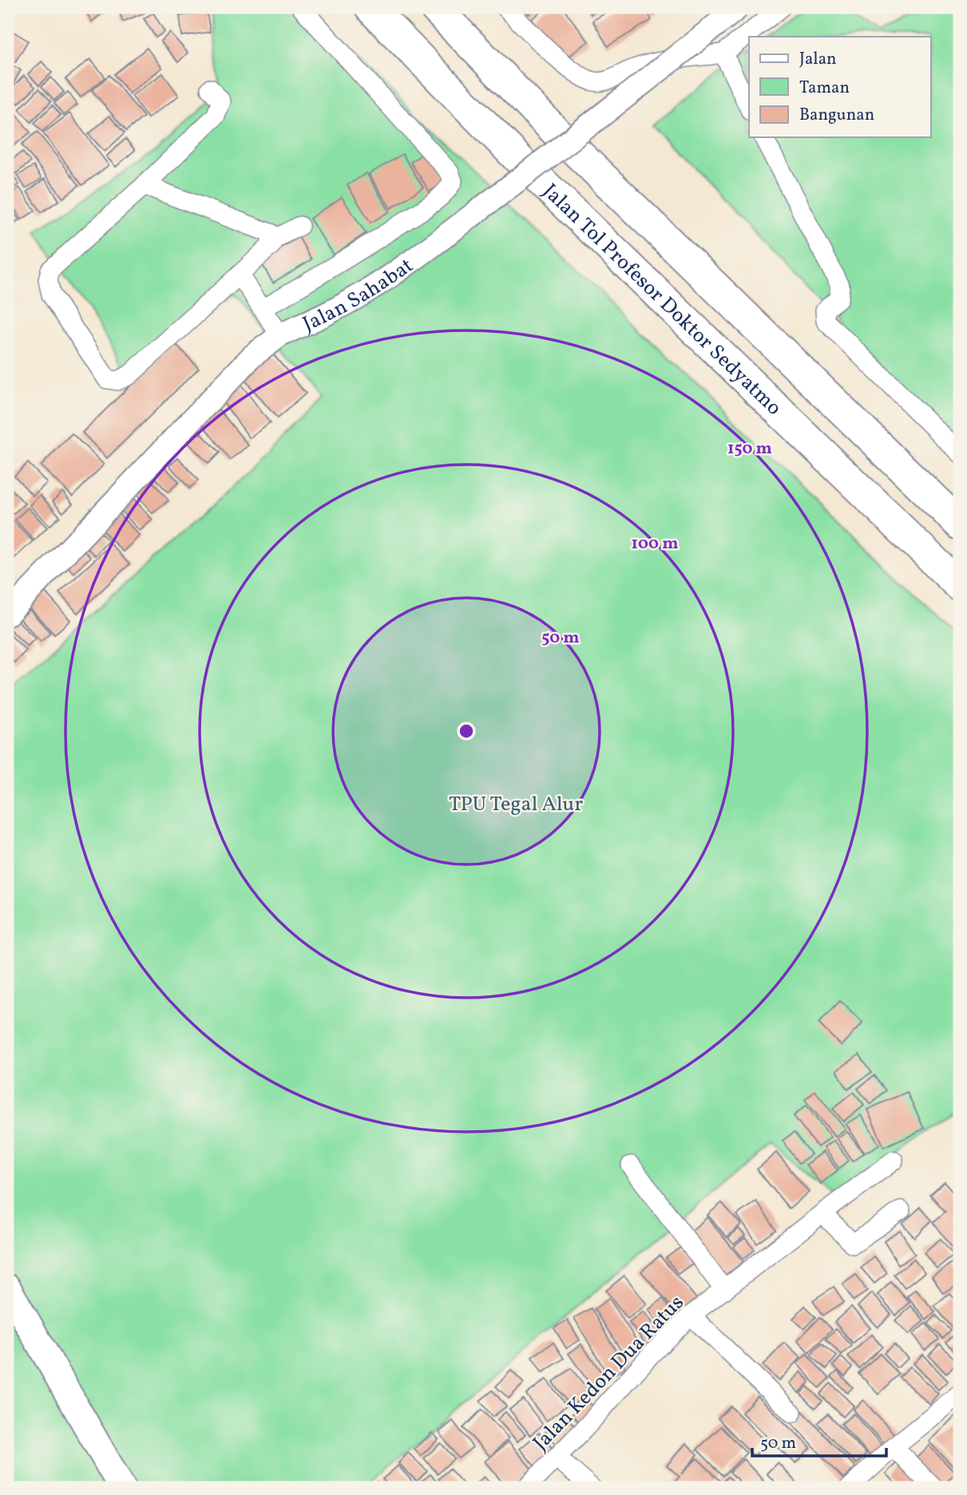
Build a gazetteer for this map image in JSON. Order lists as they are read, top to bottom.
{
  "streets": {
    "highway": ["Jalan Tol Profesor Doktor Sedyatmo"],
    "street": ["Jalan Sahabat", "Jalan Kedon Dua Ratus"]
  },
  "parks": ["TPU Tegal Alur"],
  "legend": ["Jalan", "Taman", "Bangunan"],
  "scale_bar": "50 m",
  "rings": ["150 m", "100 m", "50 m"]
}
